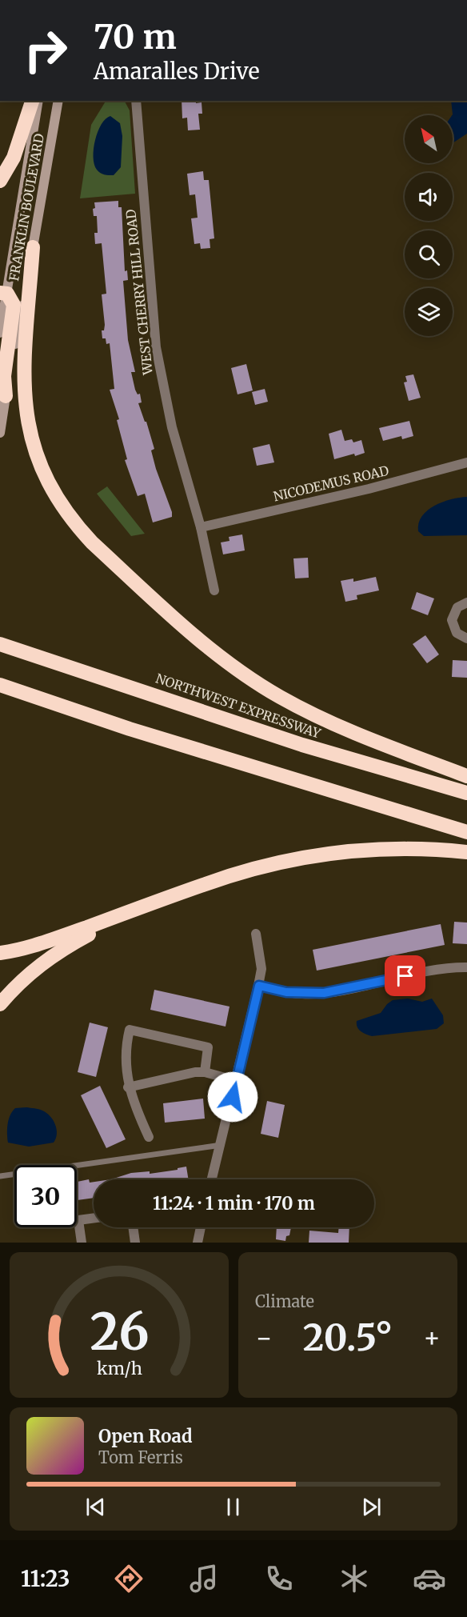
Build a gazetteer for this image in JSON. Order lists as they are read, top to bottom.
{
  "streets": {
    "highway": ["NORTHWEST EXPRESSWAY"],
    "main road": ["FRANKLIN BOULEVARD"],
    "street": ["WEST CHERRY HILL ROAD", "NICODEMUS ROAD"]
  },
  "crossings": [
    ["WEST CHERRY HILL ROAD", "NICODEMUS ROAD"]
  ],
  "north": "top left",
  "page": {
    "turn": ["70 m", "Amaralles Drive"],
    "limit": "30",
    "trip": "11:24 · 1 min · 170 m",
    "tile": "Climate",
    "heat": ["−", "20.5°", "+"],
    "song": ["Open Road", "Tom Ferris"],
    "tabs": "11:23",
    "gauge": ["26", "km/h"]
  }
}
